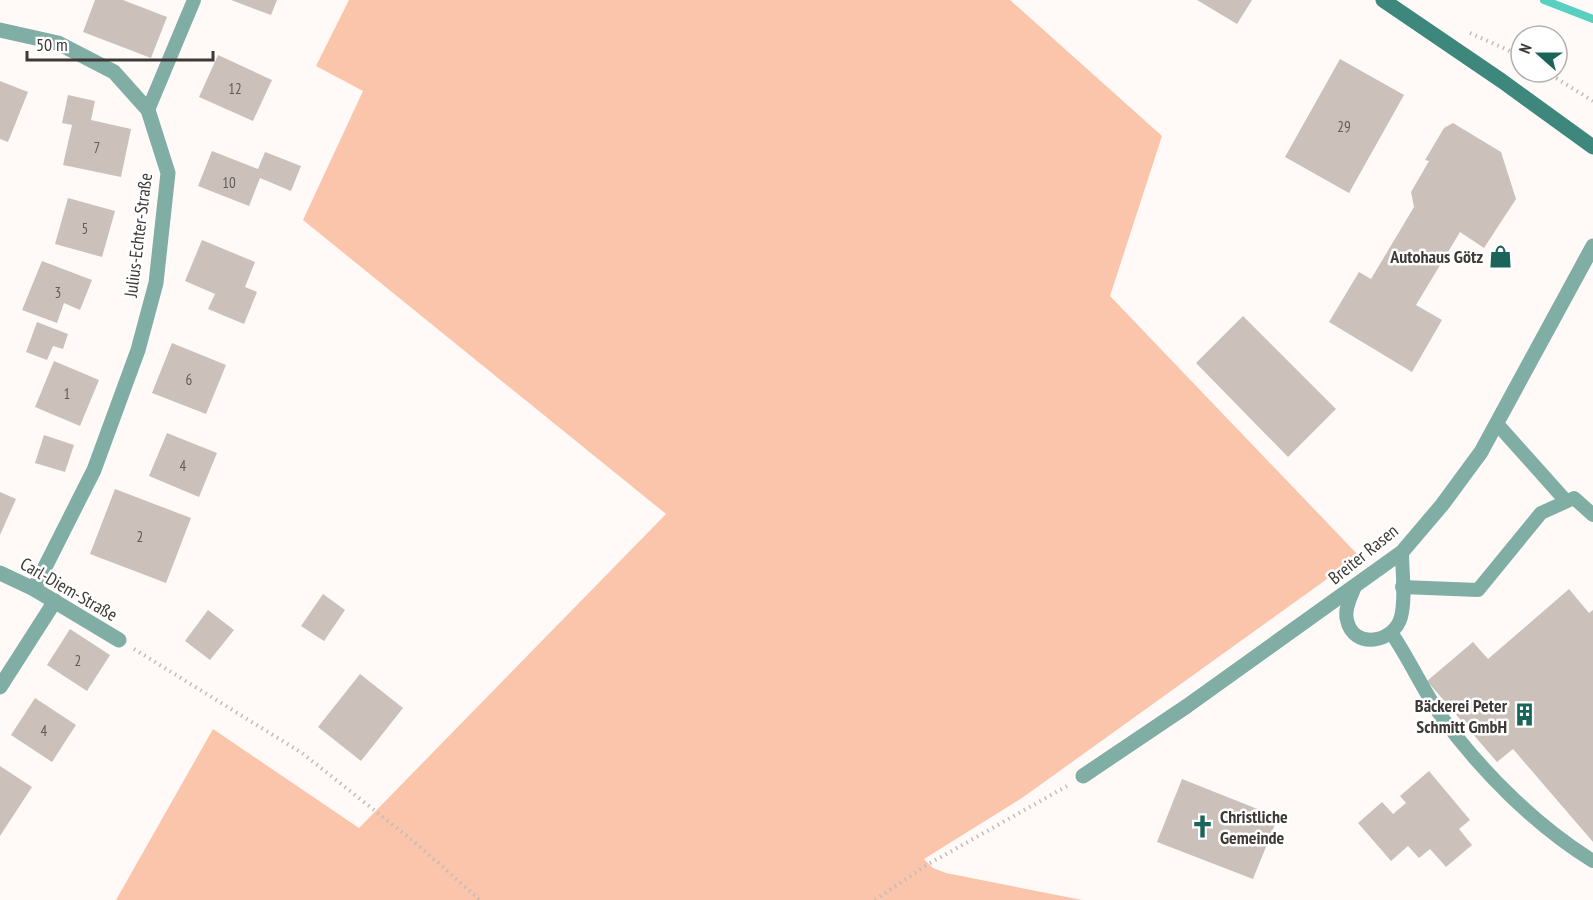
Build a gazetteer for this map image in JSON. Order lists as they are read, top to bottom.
{
  "streets": {
    "street": ["Julius-Echter-Straße", "Breiter Rasen", "Carl-Diem-Straße"]
  },
  "crossings": [
    ["Julius-Echter-Straße", "Carl-Diem-Straße"]
  ],
  "places": {
    "shop": ["Autohaus Götz"],
    "building": ["Bäckerei Peter Schmitt GmbH"],
    "church": ["Christliche Gemeinde"]
  },
  "house_numbers": [
    "12",
    "29",
    "7",
    "10",
    "5",
    "3",
    "6",
    "1",
    "4",
    "2",
    "2",
    "4"
  ],
  "scale_bar": "50 m",
  "north": "left"
}
